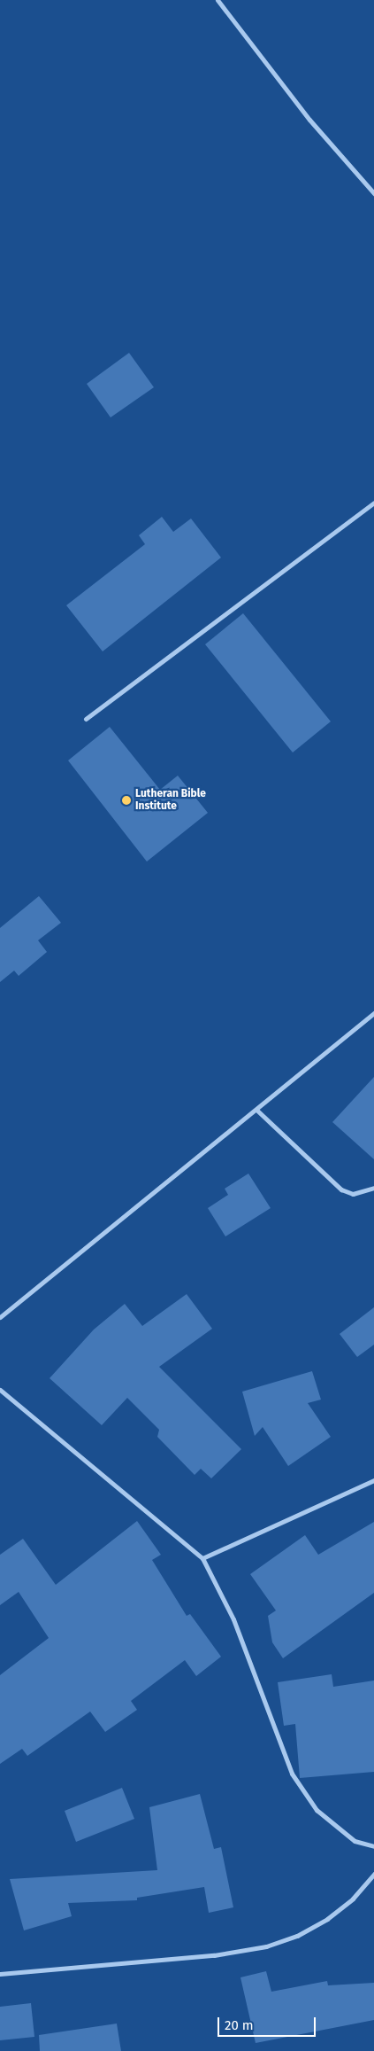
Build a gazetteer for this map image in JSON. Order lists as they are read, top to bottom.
{
  "places": ["Lutheran Bible Institute"],
  "scale_bar": "20 m"
}
